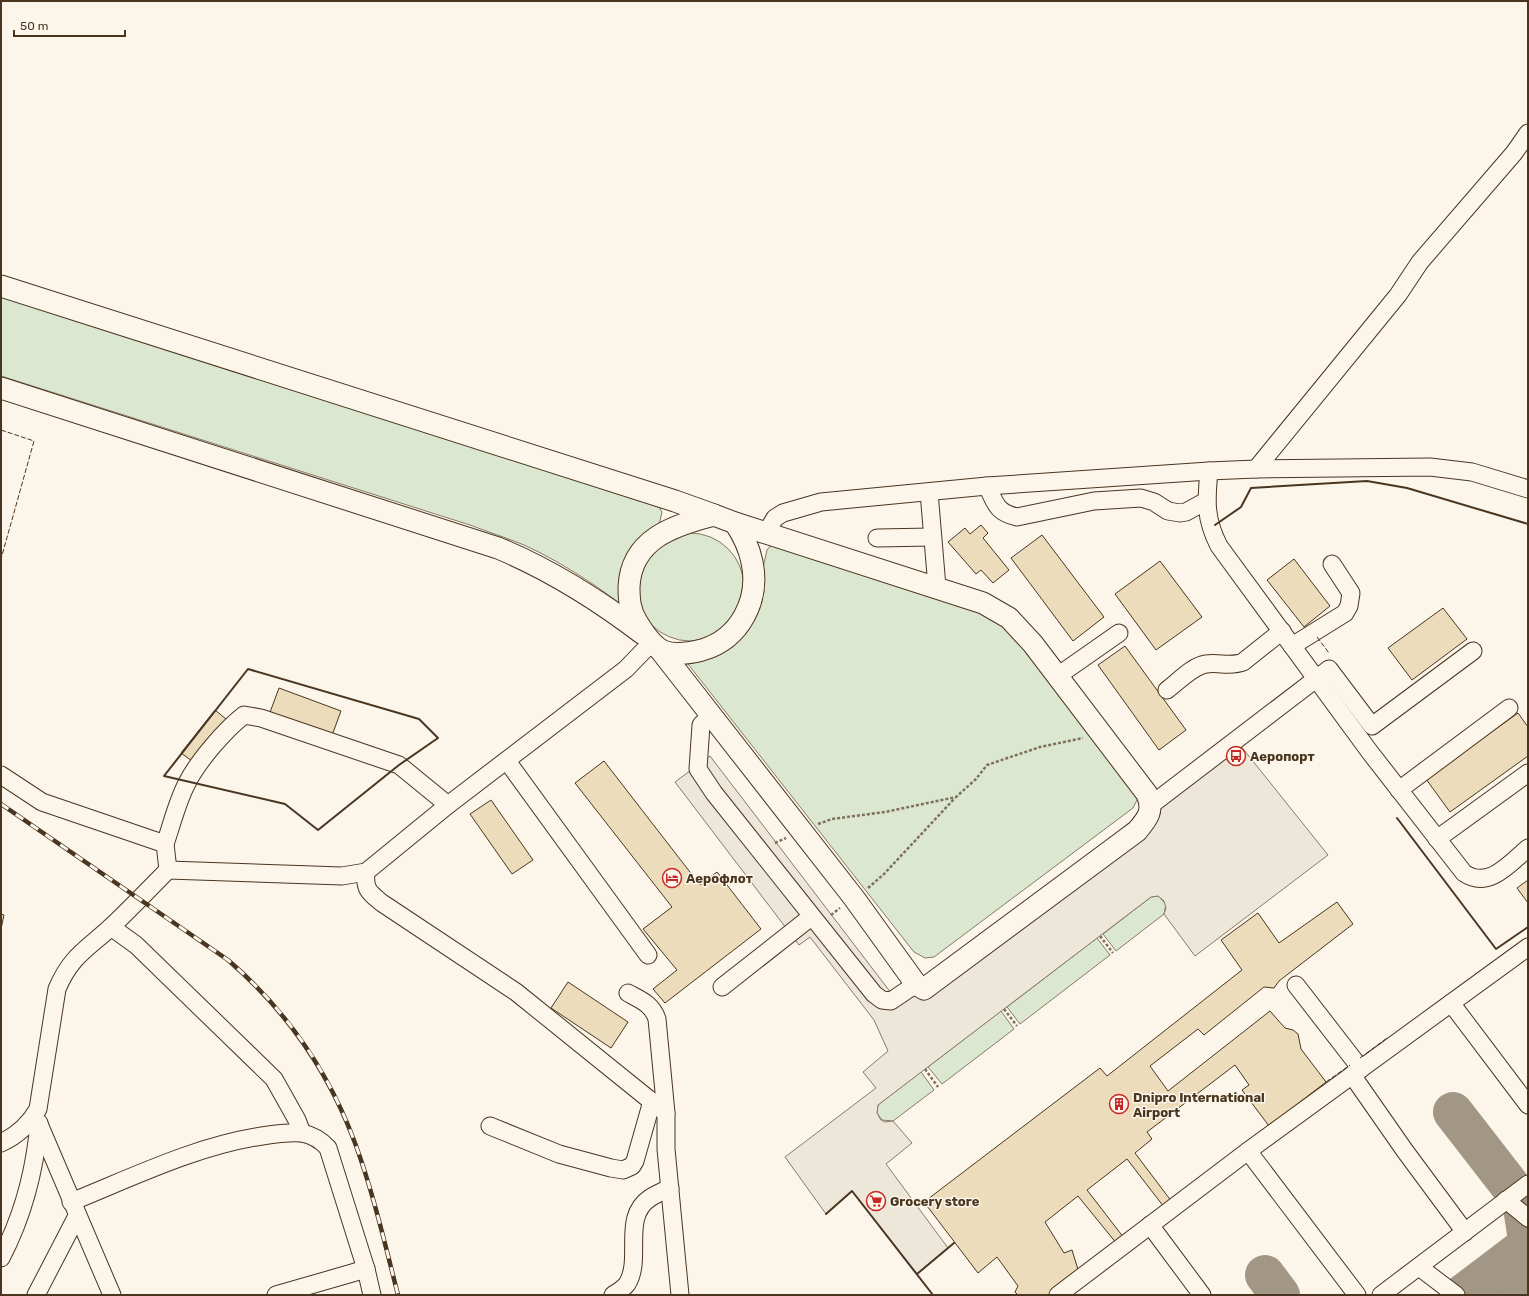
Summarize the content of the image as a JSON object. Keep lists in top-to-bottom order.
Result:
{
  "places": {
    "bus stop": ["Аеропорт"],
    "hotel": ["Аерофлот"],
    "building": ["Dnipro International Airport"],
    "supermarket": ["Grocery store"]
  },
  "scale_bar": "50 m"
}
